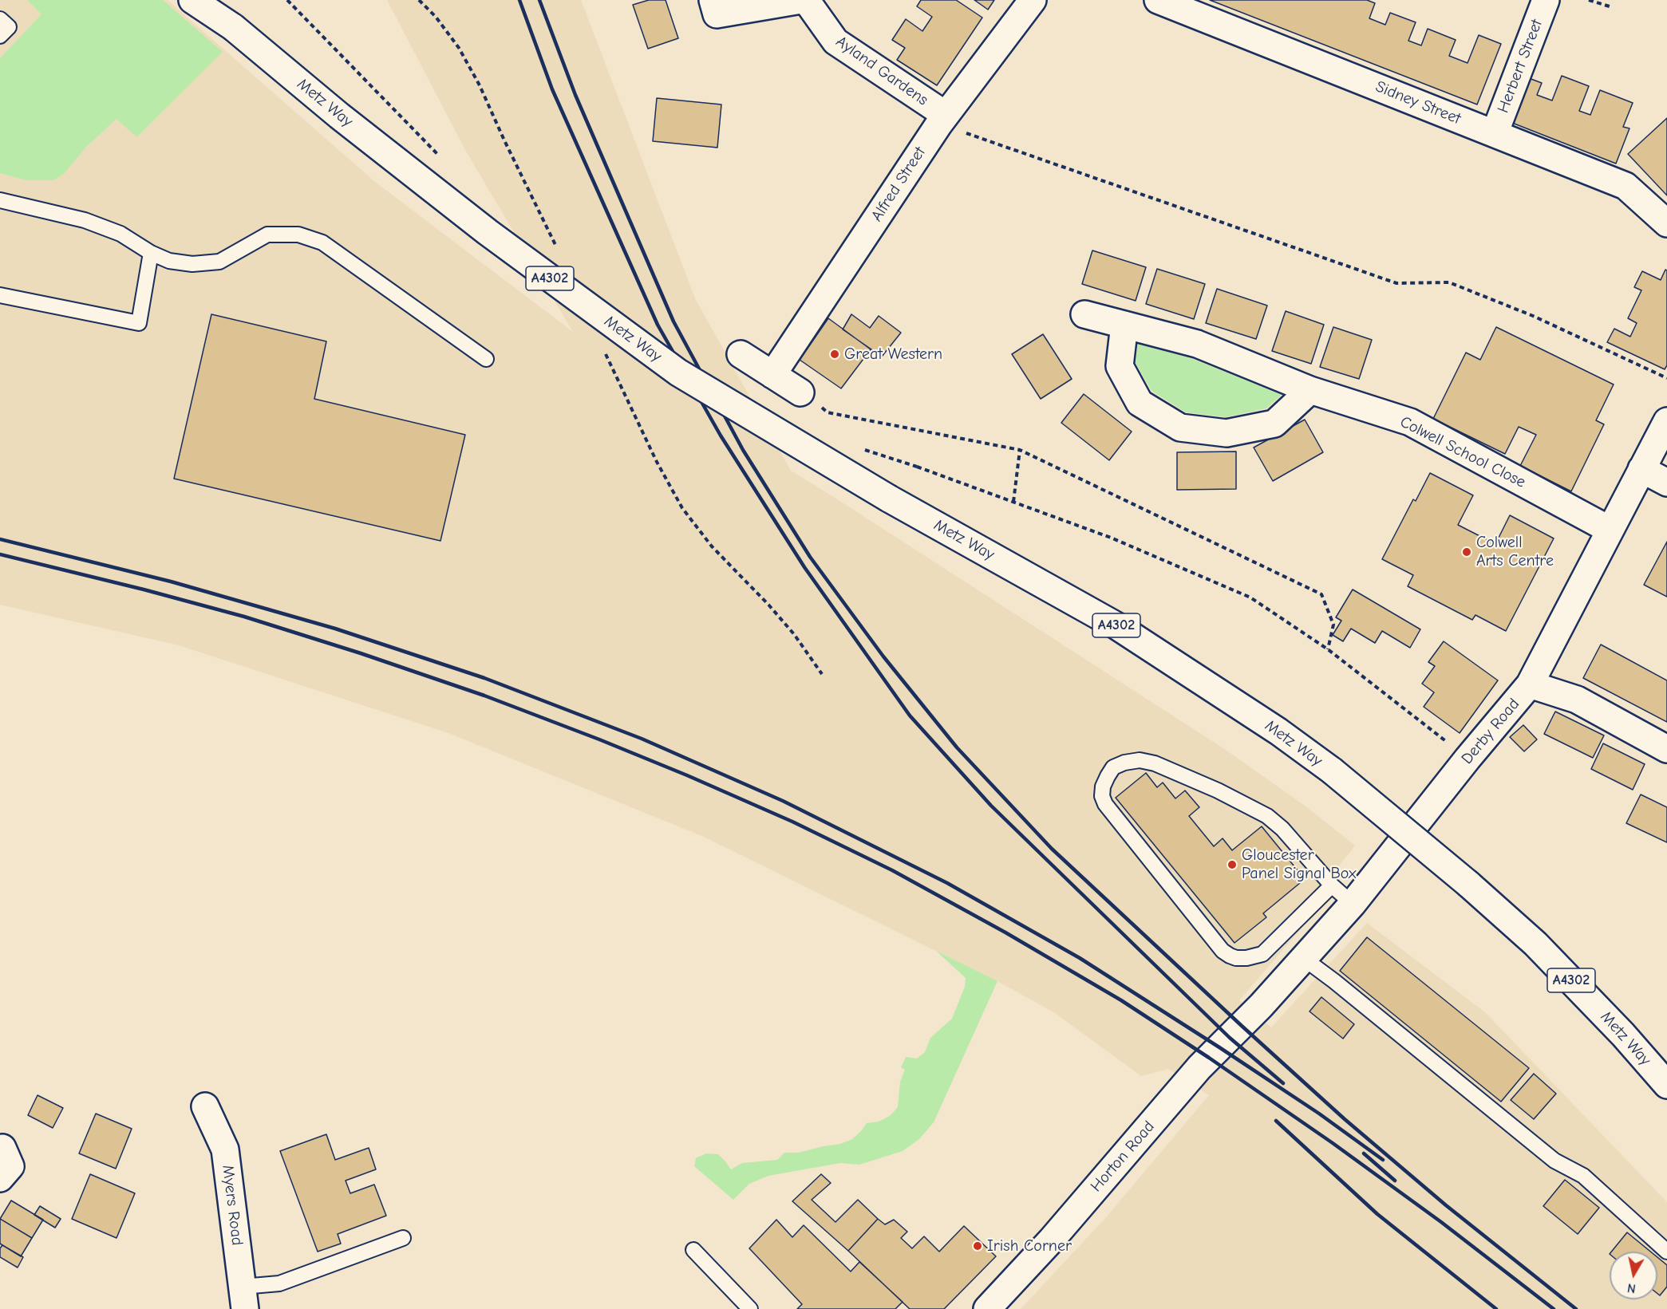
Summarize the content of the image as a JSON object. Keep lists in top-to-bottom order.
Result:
{
  "streets": {
    "street": [
      "Herbert Street",
      "Ayland Gardens",
      "Metz Way",
      "Sidney Street",
      "Alfred Street",
      "A4302",
      "Colwell School Close",
      "Derby Road",
      "Horton Road",
      "Myers Road"
    ]
  },
  "crossings": [
    ["Herbert Street", "Sidney Street"],
    ["Ayland Gardens", "Alfred Street"],
    ["Colwell School Close", "Derby Road"],
    ["Derby Road", "Horton Road"]
  ],
  "places": [
    "Great Western",
    "Colwell Arts Centre",
    "Gloucester Panel Signal Box",
    "Irish Corner"
  ],
  "north": "bottom"
}
